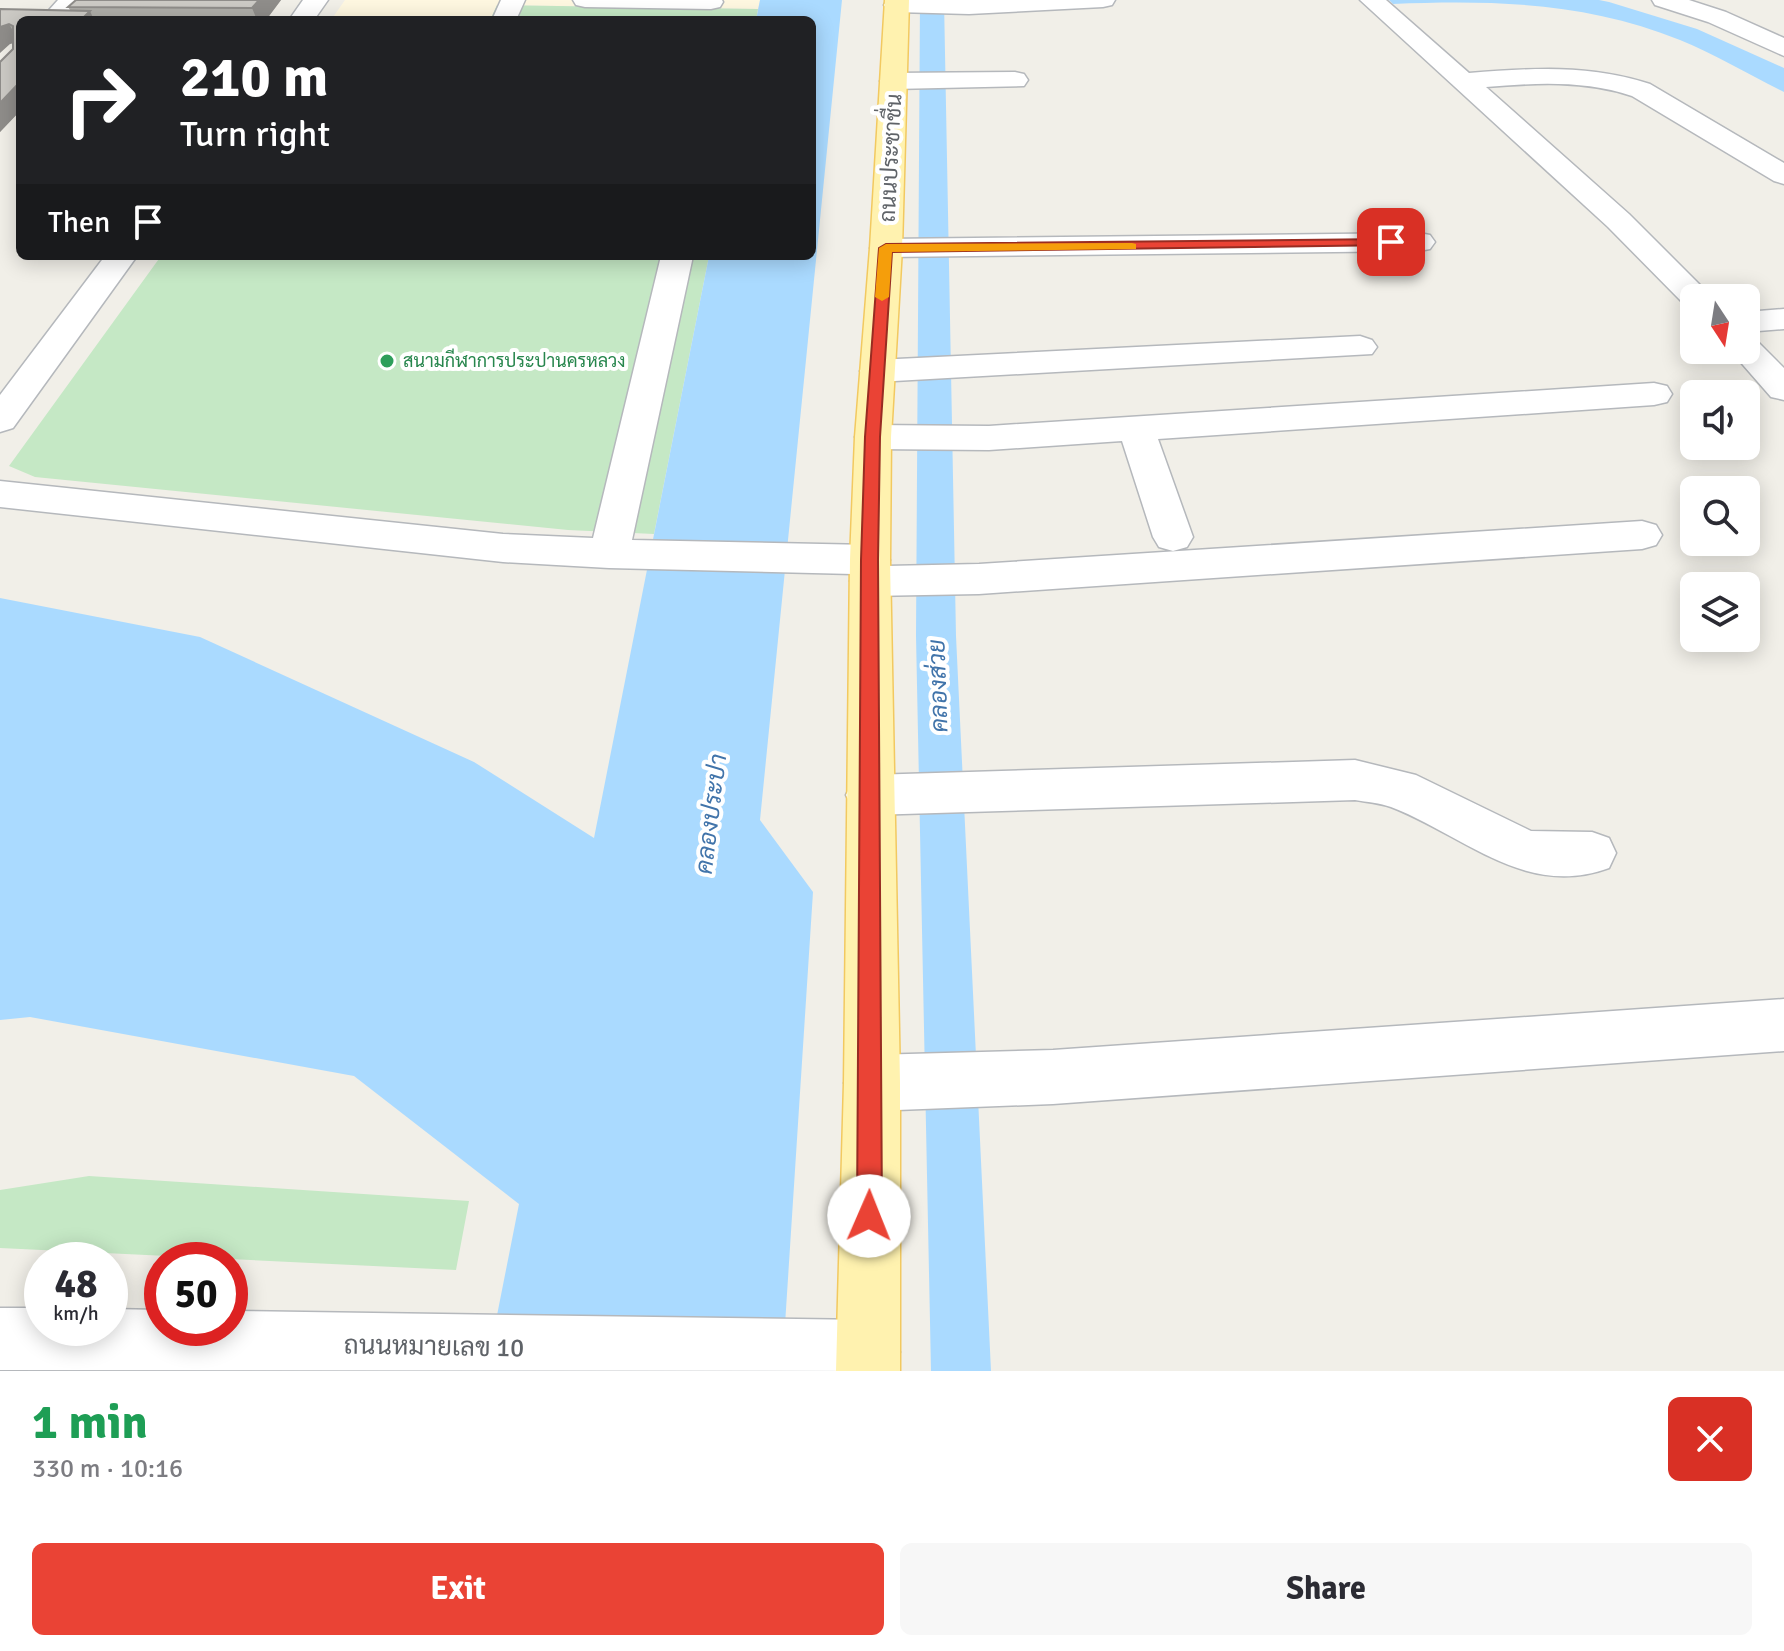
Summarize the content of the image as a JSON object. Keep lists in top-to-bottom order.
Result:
{
  "streets": {
    "main road": ["ถนนประชาชื่น"],
    "street": ["ถนนหมายเลข 10"]
  },
  "crossings": [
    ["ถนนประชาชื่น", "ถนนหมายเลข 10"]
  ],
  "water": ["คลองส่วย", "คลองประปา"],
  "places": ["สนามกีฬาการประปานครหลวง"],
  "north": "bottom",
  "page": {
    "turn": ["210 m", "Turn right"],
    "then": "Then",
    "speed": "48 km/h",
    "limit": "50",
    "heading": ["1 min", "330 m · 10:16"],
    "buttons": ["Exit", "Share"]
  }
}
